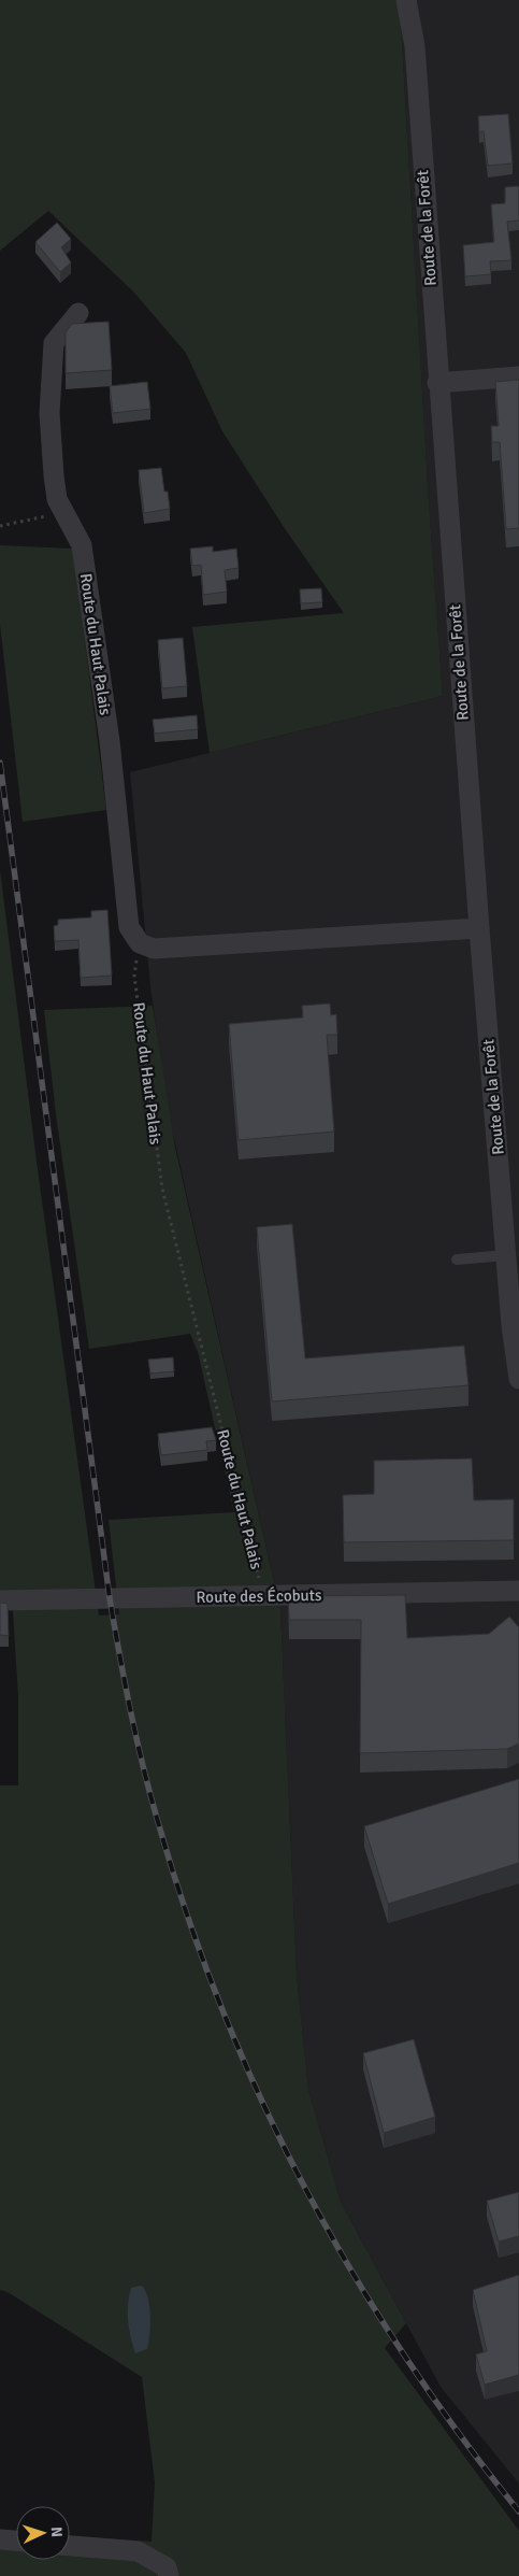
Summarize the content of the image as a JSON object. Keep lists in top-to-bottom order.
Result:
{
  "streets": {
    "street": ["Route de la Forêt", "Route du Haut Palais", "Route des Écobuts"]
  },
  "crossings": [
    ["Route du Haut Palais", "Route des Écobuts"]
  ],
  "north": "right"
}
